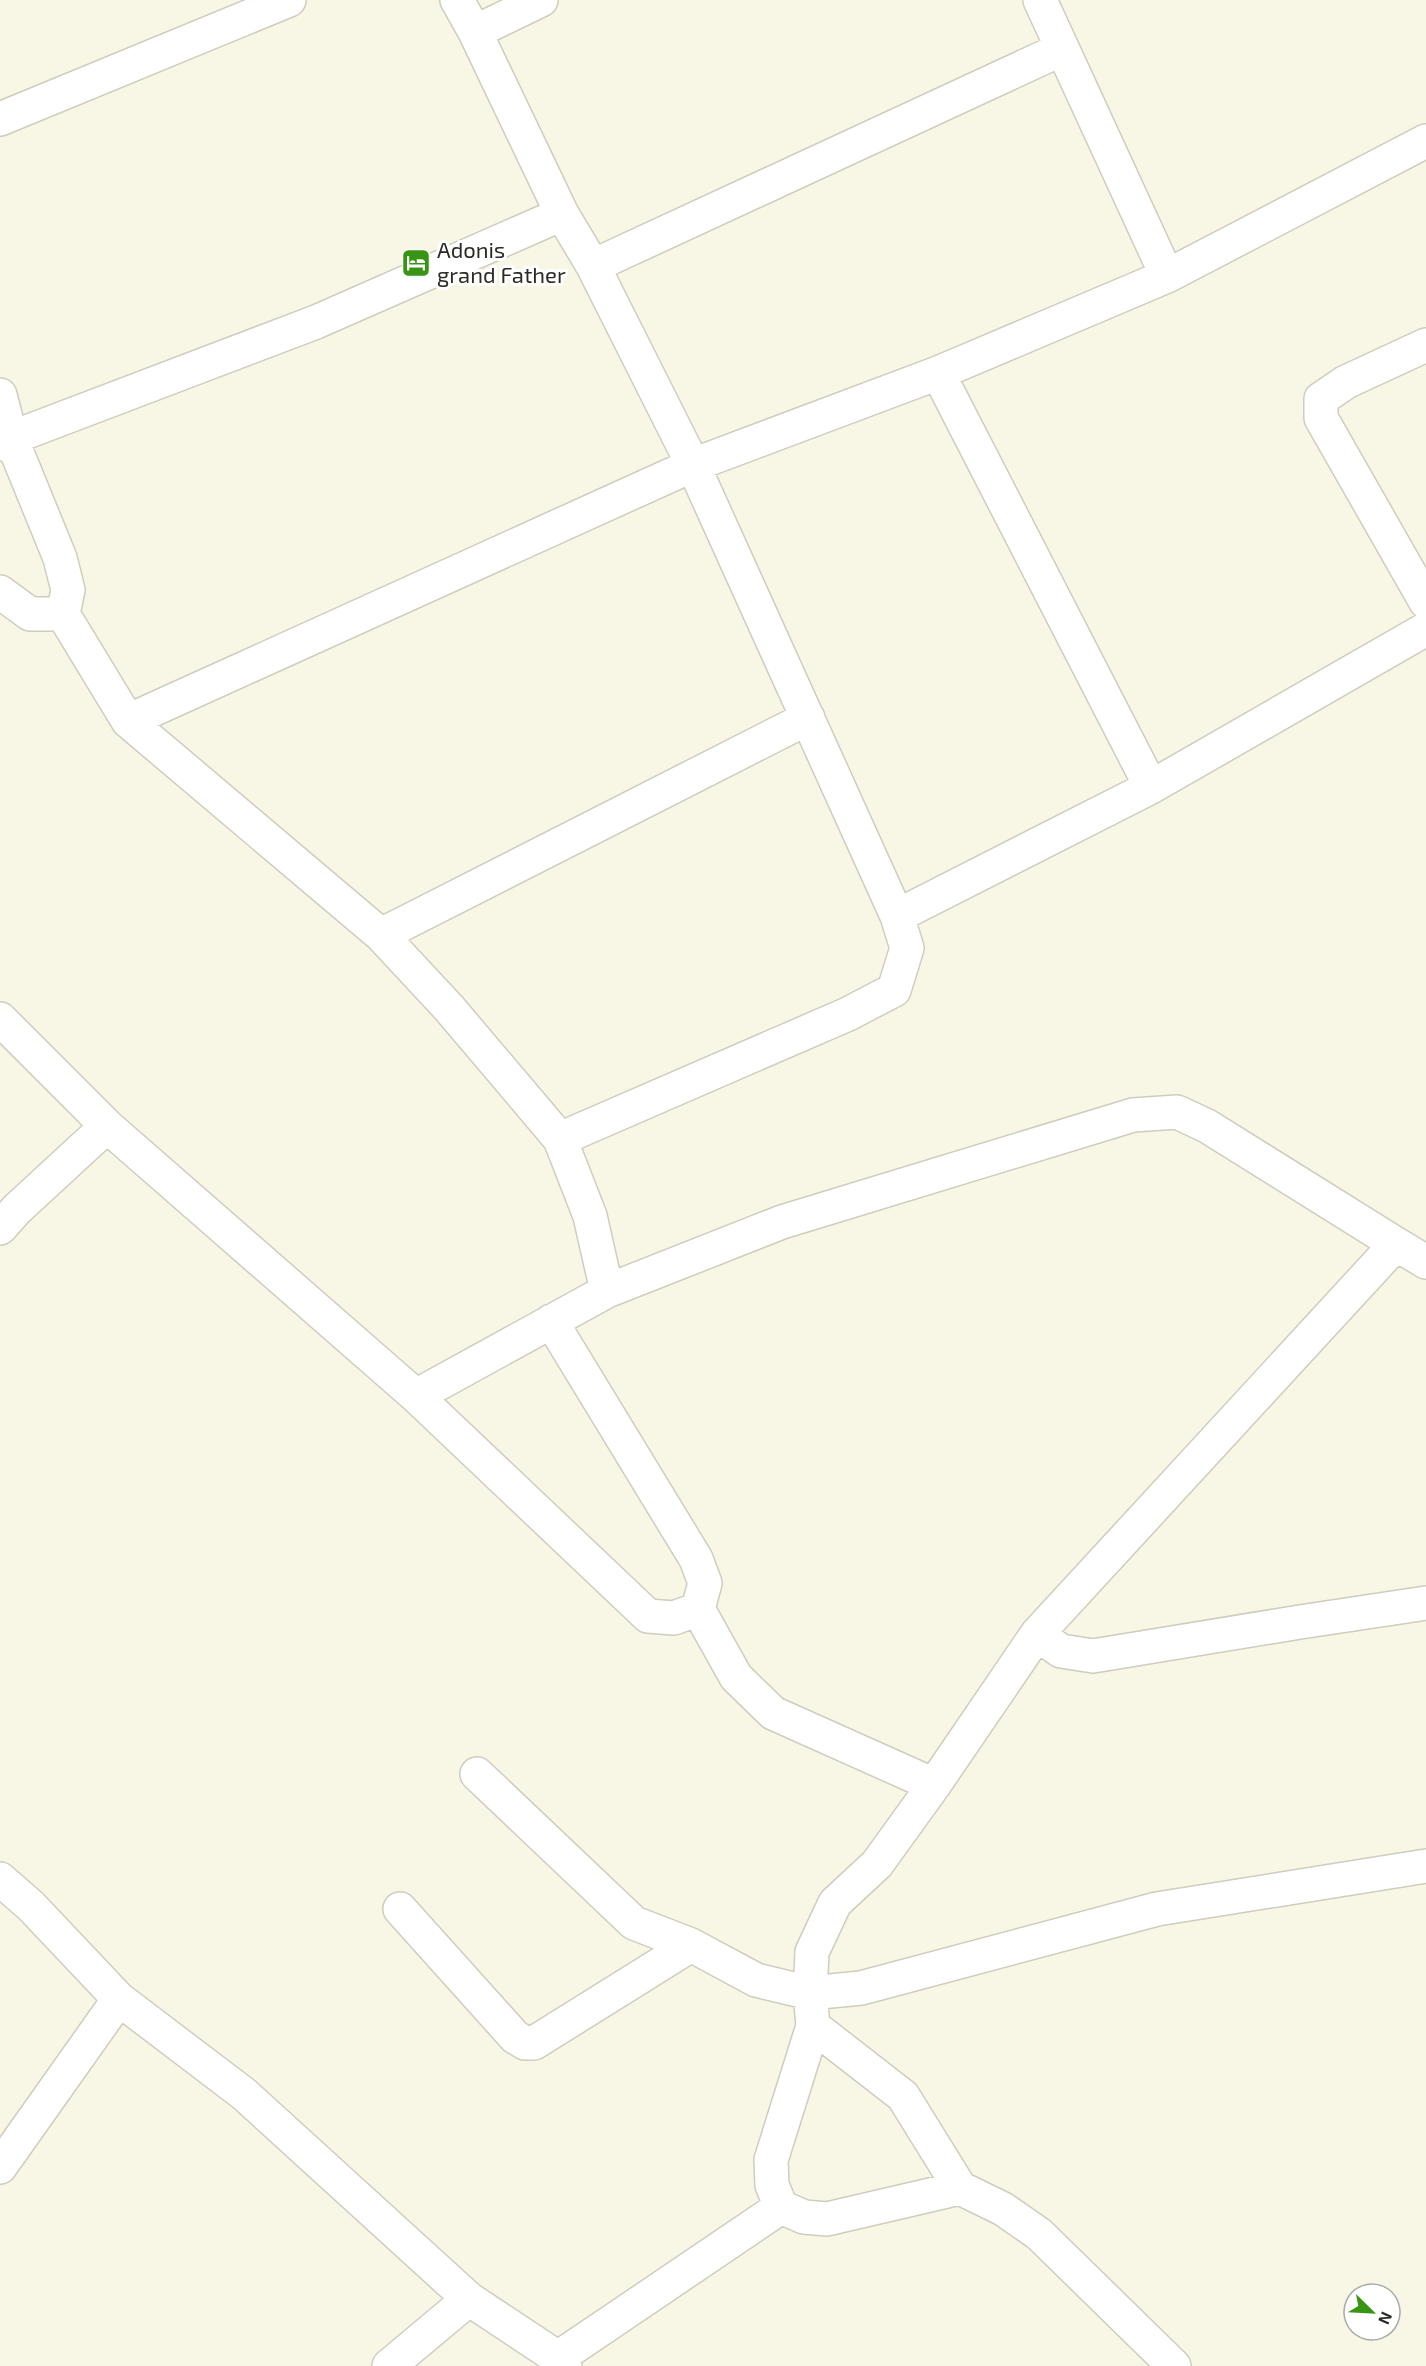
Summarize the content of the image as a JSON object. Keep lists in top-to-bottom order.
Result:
{
  "places": {
    "hotel": ["Adonis grand Father"]
  },
  "north": "bottom right"
}
